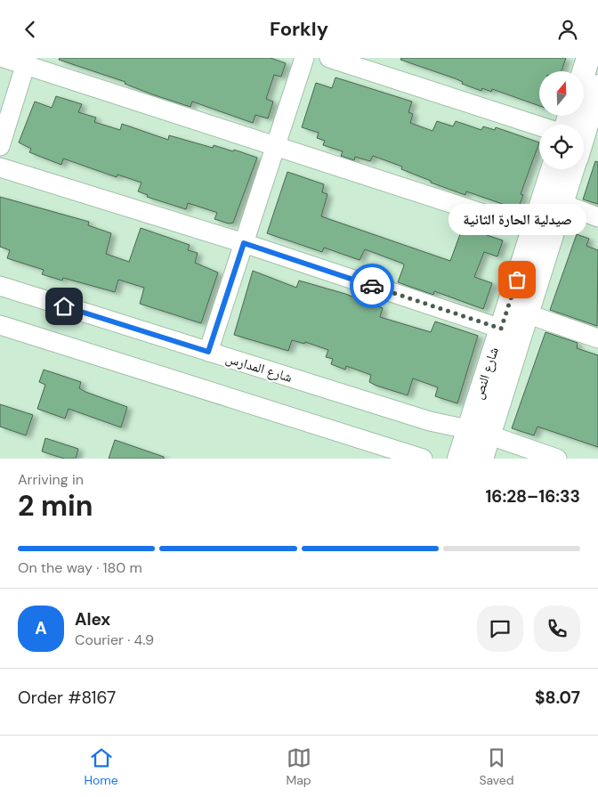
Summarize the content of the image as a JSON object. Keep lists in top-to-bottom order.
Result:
{
  "streets": {
    "main road": ["شارع النص"],
    "street": ["شارع المدارس"]
  },
  "crossings": [
    ["شارع المدارس", "شارع النص"]
  ],
  "places": ["صيدلية الحارة الثانية"],
  "north": "top",
  "page": {
    "header": "Forkly",
    "bubble": "صيدلية الحارة الثانية",
    "heading": ["2 min", "Arriving in", "16:28–16:33"],
    "panel": [
      "Alex",
      "Courier · 4.9",
      "Order #8167",
      "$8.07"
    ],
    "bar": "On the way · 180 m",
    "round": "A",
    "tabs": ["Home", "Map", "Saved"]
  }
}
